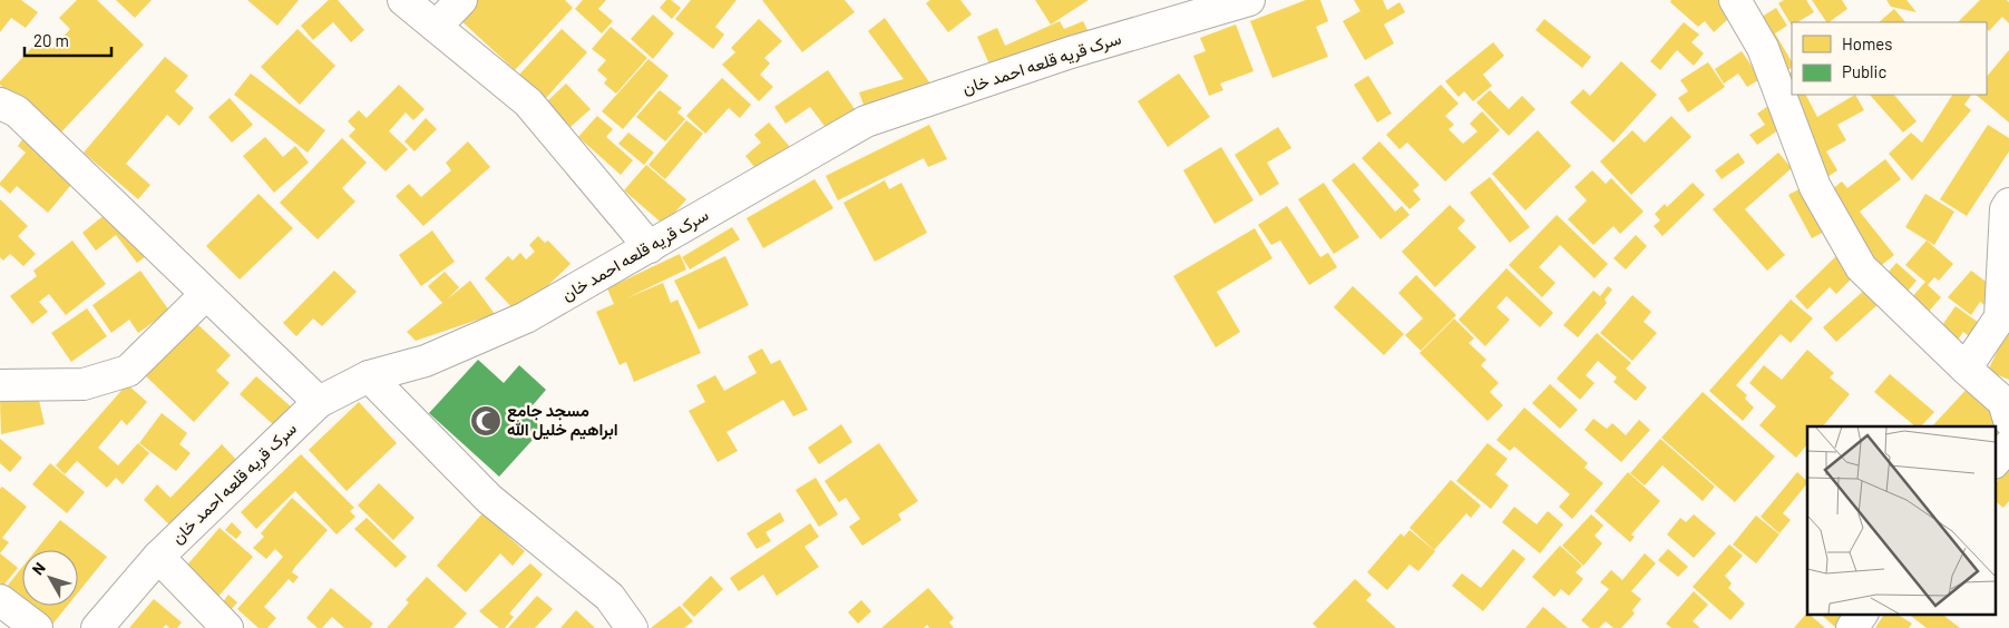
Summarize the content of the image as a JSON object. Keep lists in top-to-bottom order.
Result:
{
  "streets": {
    "street": ["سرک قریه قلعه احمد خان"]
  },
  "places": {
    "mosque": ["مسجد جامع ابراهیم خلیل الله"]
  },
  "legend": ["Homes", "Public"],
  "scale_bar": "20 m",
  "north": "top left"
}
